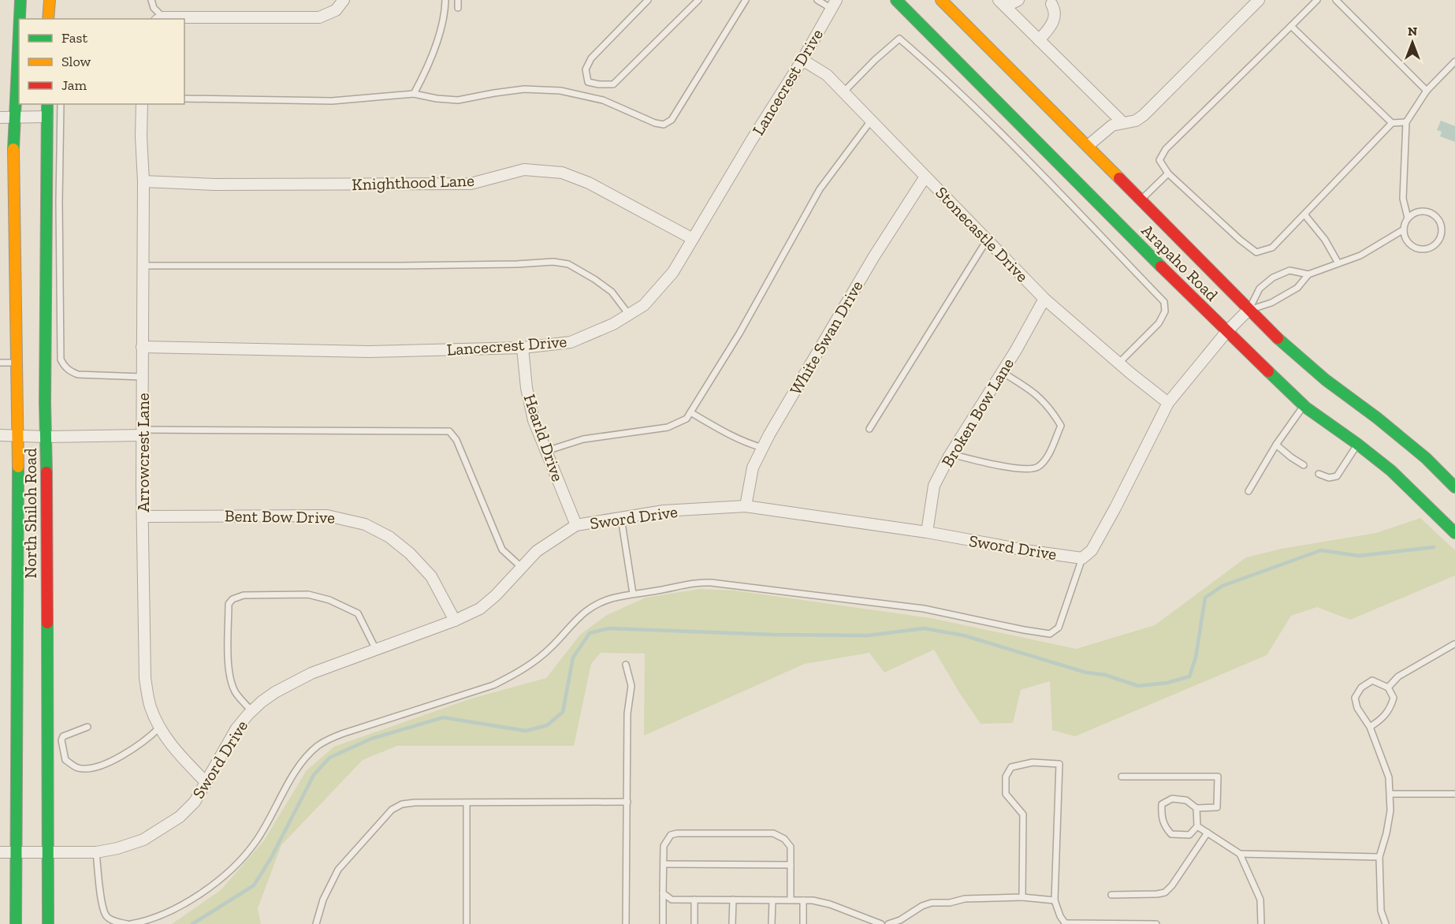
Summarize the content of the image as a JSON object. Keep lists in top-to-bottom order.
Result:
{
  "streets": {
    "main road": ["Arapaho Road", "North Shiloh Road"],
    "street": [
      "Lancecrest Drive",
      "Knighthood Lane",
      "Stonecastle Drive",
      "White Swan Drive",
      "Broken Bow Lane",
      "Hearld Drive",
      "Arrowcrest Lane",
      "Bent Bow Drive",
      "Sword Drive"
    ]
  },
  "crossings": [
    ["Lancecrest Drive", "Knighthood Lane"],
    ["Lancecrest Drive", "Stonecastle Drive"],
    ["Lancecrest Drive", "Hearld Drive"],
    ["Lancecrest Drive", "Arrowcrest Lane"],
    ["Knighthood Lane", "Arrowcrest Lane"],
    ["Stonecastle Drive", "White Swan Drive"],
    ["Stonecastle Drive", "Broken Bow Lane"],
    ["White Swan Drive", "Sword Drive"],
    ["Broken Bow Lane", "Sword Drive"],
    ["Hearld Drive", "Sword Drive"],
    ["Arrowcrest Lane", "Bent Bow Drive"],
    ["Arrowcrest Lane", "Sword Drive"],
    ["North Shiloh Road", "Sword Drive"],
    ["Bent Bow Drive", "Sword Drive"]
  ],
  "legend": ["Fast", "Slow", "Jam"],
  "north": "top"
}
